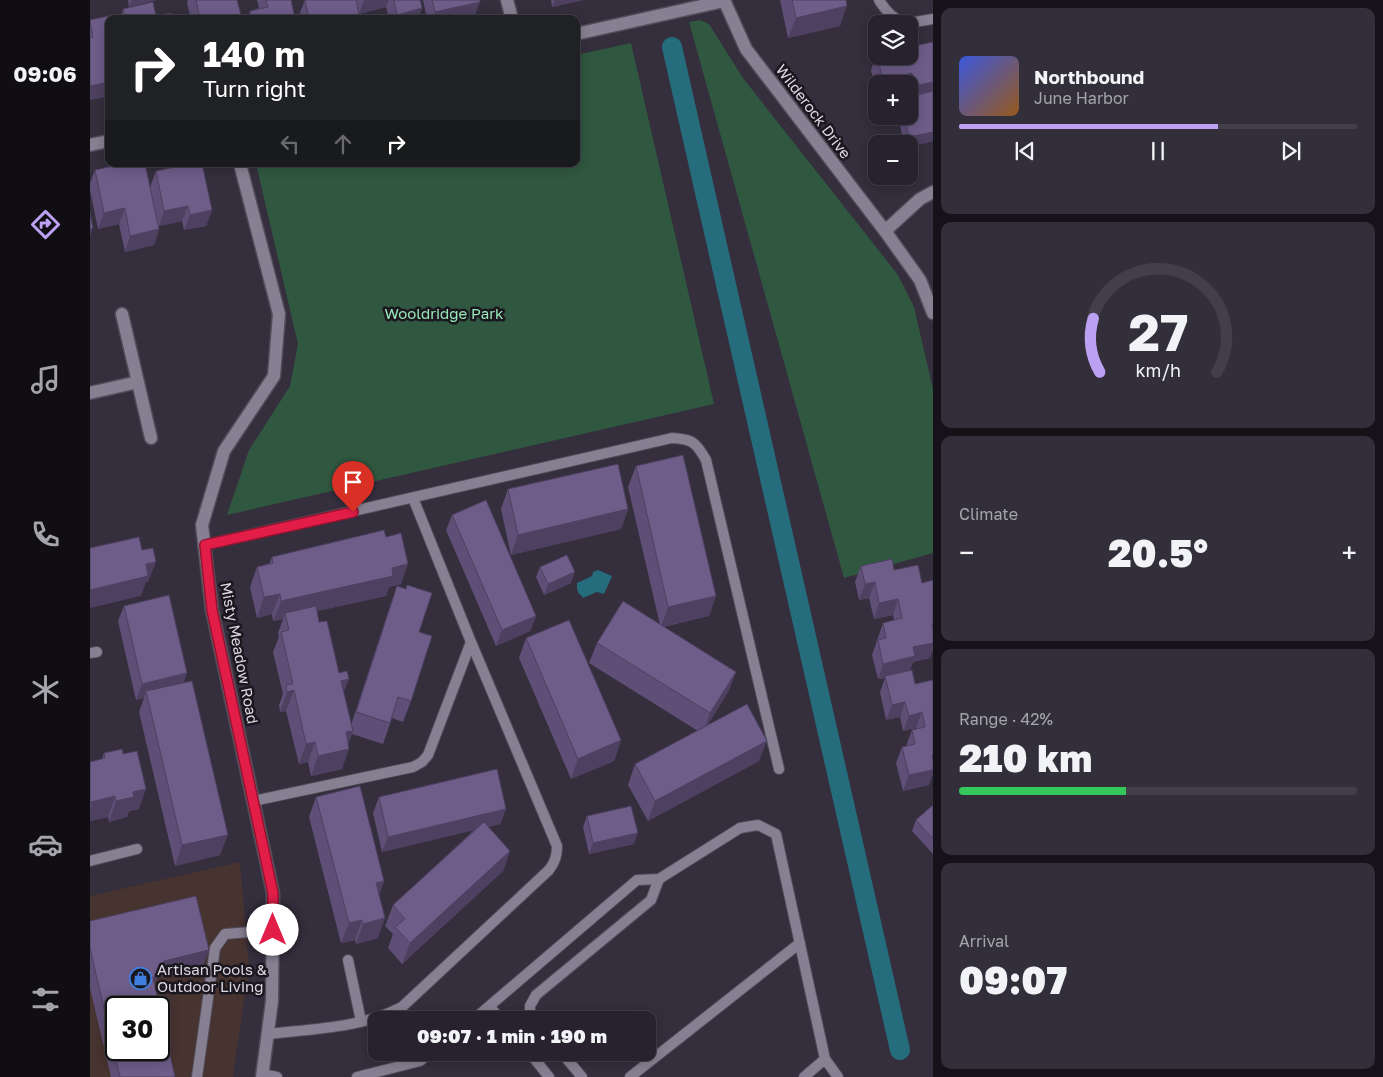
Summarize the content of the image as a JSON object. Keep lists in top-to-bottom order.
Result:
{
  "streets": {
    "street": ["Wilderock Drive", "Misty Meadow Road"]
  },
  "parks": ["Wooldridge Park"],
  "places": {
    "shop": ["Artisan Pools & Outdoor Living"]
  },
  "page": {
    "tabs": "09:06",
    "map_buttons": ["+", "−"],
    "turn": ["140 m", "Turn right"],
    "song": ["Northbound", "June Harbor"],
    "tile": [
      "Climate",
      ["Range · 42%", "210 km"],
      ["Arrival", "09:07"]
    ],
    "heat": ["−", "20.5°", "+"],
    "limit": "30",
    "trip": "09:07 · 1 min · 190 m",
    "gauge": ["27", "km/h"]
  }
}
